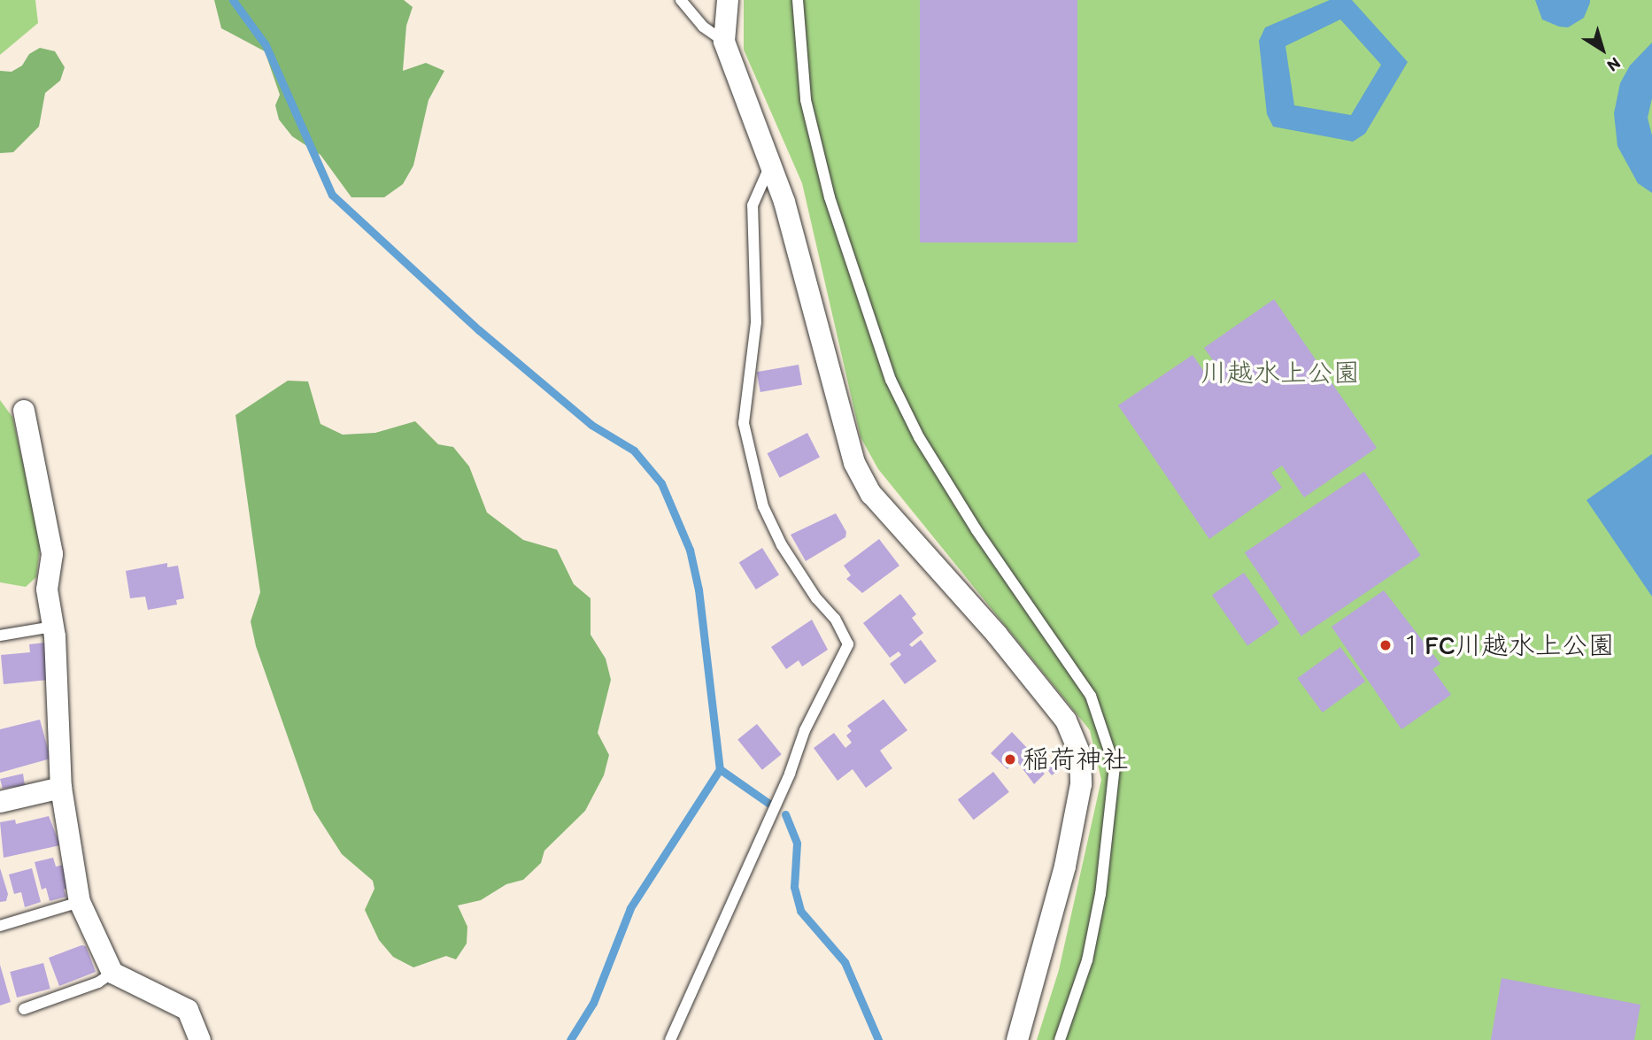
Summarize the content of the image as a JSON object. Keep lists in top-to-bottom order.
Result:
{
  "parks": ["川越水上公園"],
  "places": ["１FC川越水上公園", "稲荷神社"],
  "north": "bottom right"
}
